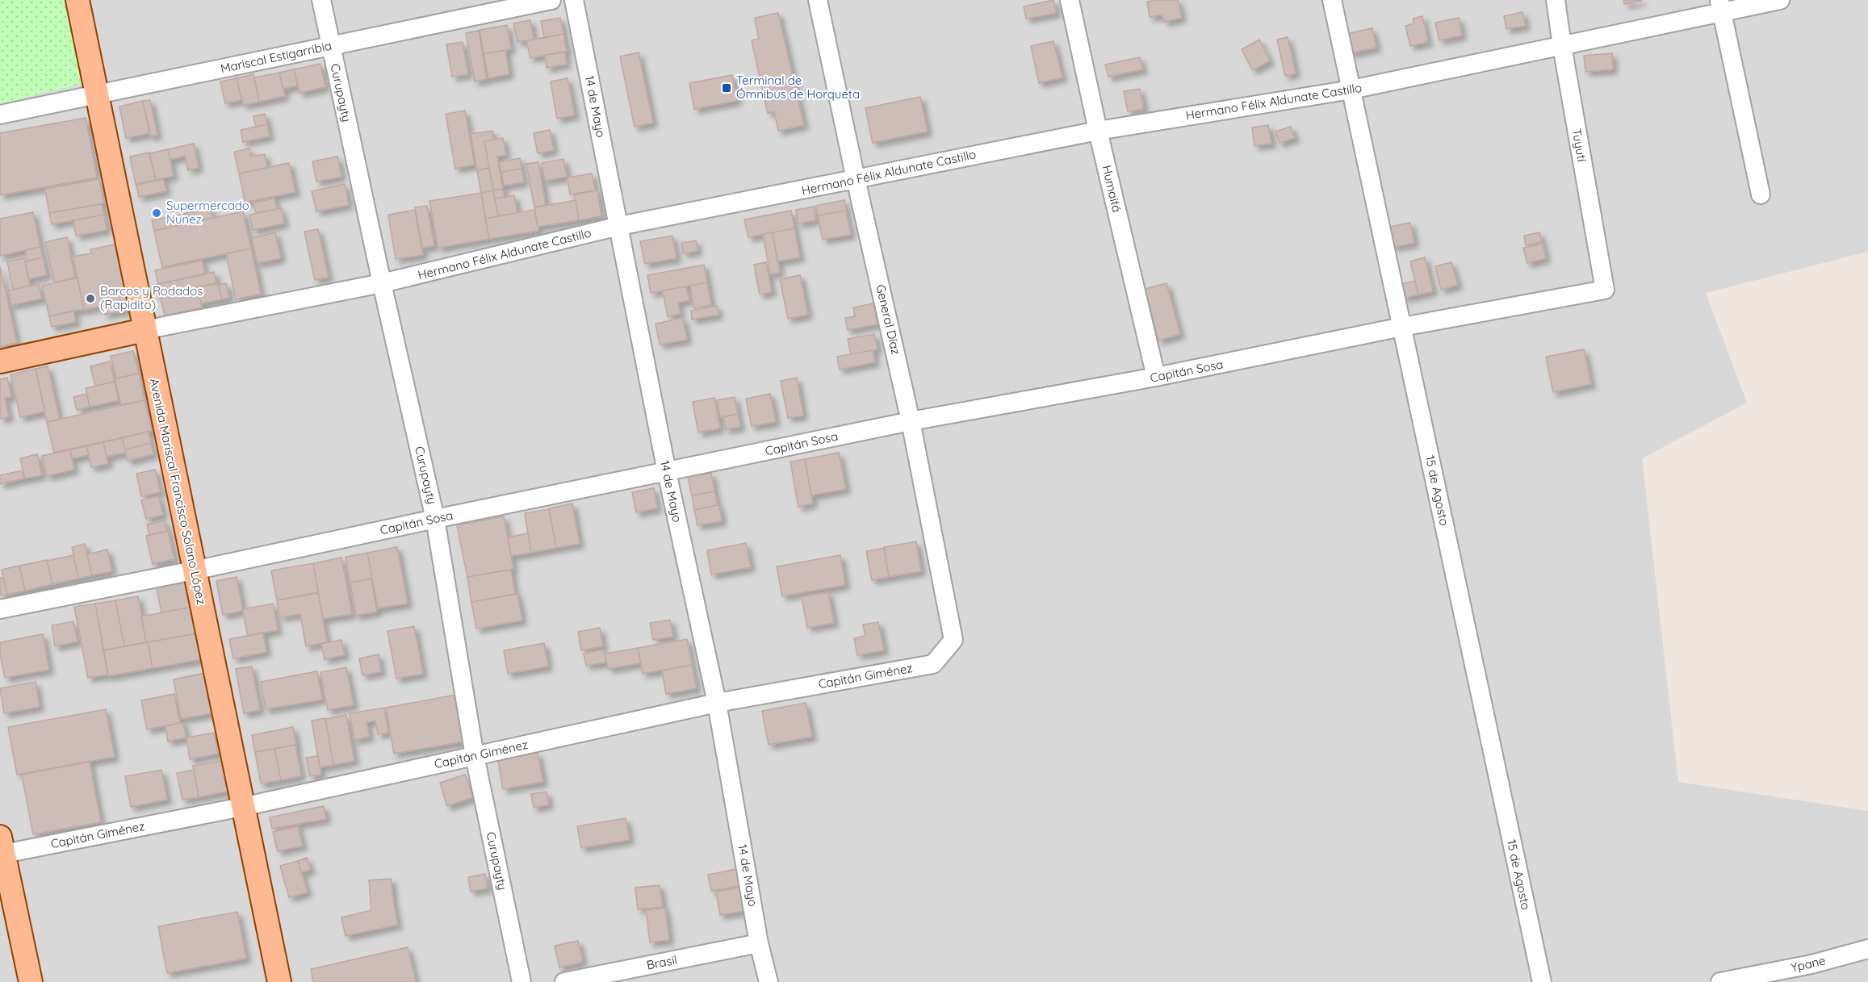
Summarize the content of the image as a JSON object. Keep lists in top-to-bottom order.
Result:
{
  "streets": {
    "main road": ["Hermano Félix Aldunate Castillo", "Avenida Mariscal Francisco Solano López"],
    "street": [
      "Mariscal Estigarribia",
      "Curupayty",
      "14 de Mayo",
      "Tuyutí",
      "Humaitá",
      "General Díaz",
      "Capitán Sosa",
      "15 de Agosto",
      "Capitán Giménez",
      "Brasil",
      "Ypane"
    ]
  },
  "crossings": [
    ["Mariscal Estigarribia", "Curupayty"],
    ["Mariscal Estigarribia", "Avenida Mariscal Francisco Solano López"],
    ["Curupayty", "Hermano Félix Aldunate Castillo"],
    ["Curupayty", "Capitán Sosa"],
    ["Curupayty", "Capitán Giménez"],
    ["Hermano Félix Aldunate Castillo", "14 de Mayo"],
    ["Hermano Félix Aldunate Castillo", "Tuyutí"],
    ["Hermano Félix Aldunate Castillo", "Humaitá"],
    ["Hermano Félix Aldunate Castillo", "General Díaz"],
    ["Hermano Félix Aldunate Castillo", "15 de Agosto"],
    ["Hermano Félix Aldunate Castillo", "Avenida Mariscal Francisco Solano López"],
    ["14 de Mayo", "Capitán Sosa"],
    ["14 de Mayo", "Capitán Giménez"],
    ["14 de Mayo", "Brasil"],
    ["Tuyutí", "Capitán Sosa"],
    ["Humaitá", "Capitán Sosa"],
    ["General Díaz", "Capitán Sosa"],
    ["General Díaz", "Capitán Giménez"],
    ["Capitán Sosa", "15 de Agosto"],
    ["Capitán Sosa", "Avenida Mariscal Francisco Solano López"],
    ["Avenida Mariscal Francisco Solano López", "Capitán Giménez"]
  ],
  "places": {
    "transit": ["Terminal de Ómnibus de Horqueta"],
    "other": ["Supermercado Nunez", "Barcos y Rodados (Rapidito)"]
  }
}
